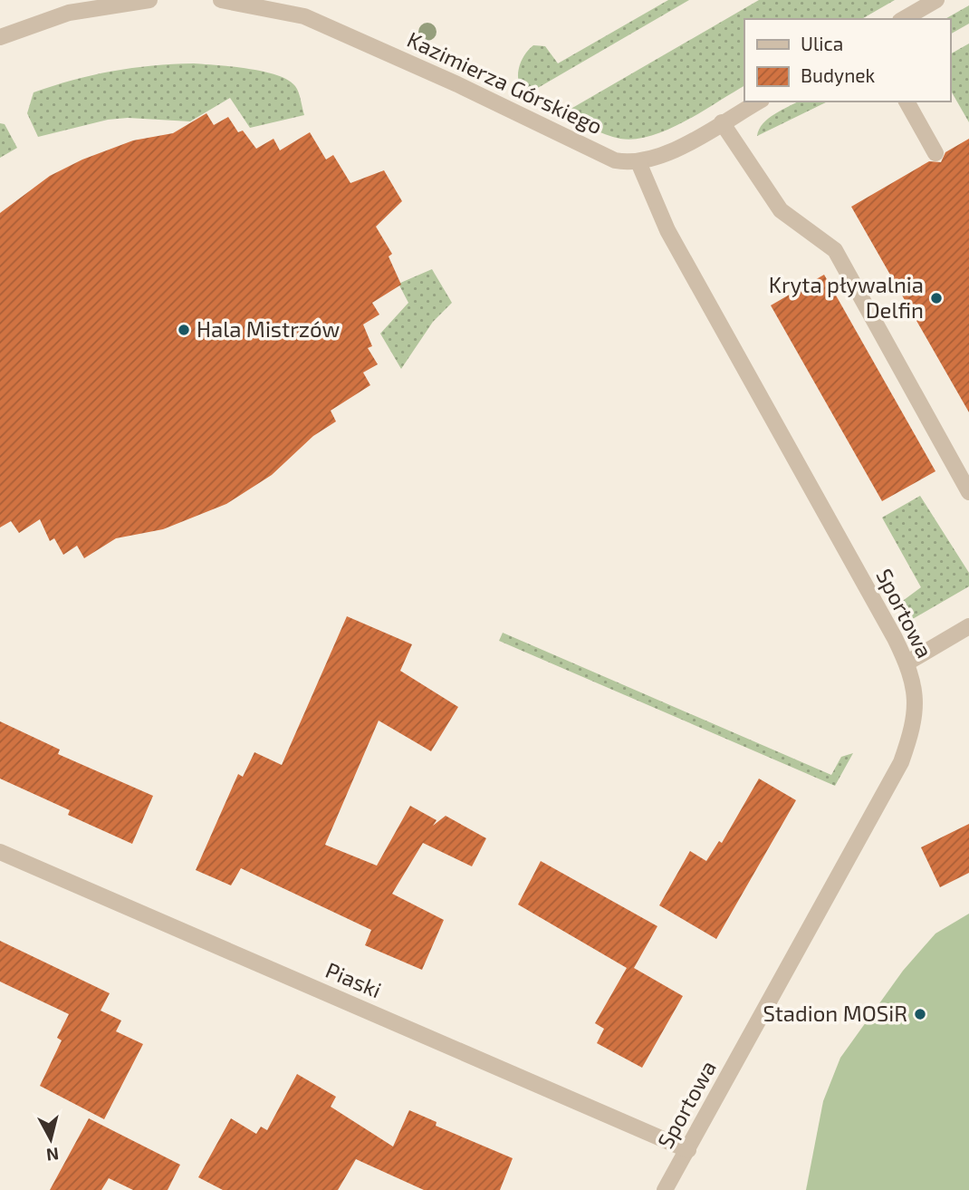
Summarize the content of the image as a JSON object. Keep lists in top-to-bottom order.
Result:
{
  "streets": {
    "street": ["Kazimierza Górskiego", "Sportowa", "Piaski"]
  },
  "crossings": [
    ["Kazimierza Górskiego", "Sportowa"],
    ["Sportowa", "Piaski"]
  ],
  "places": ["Kryta pływalnia Delfin", "Hala Mistrzów", "Stadion MOSiR"],
  "legend": ["Ulica", "Budynek"],
  "north": "bottom"
}
